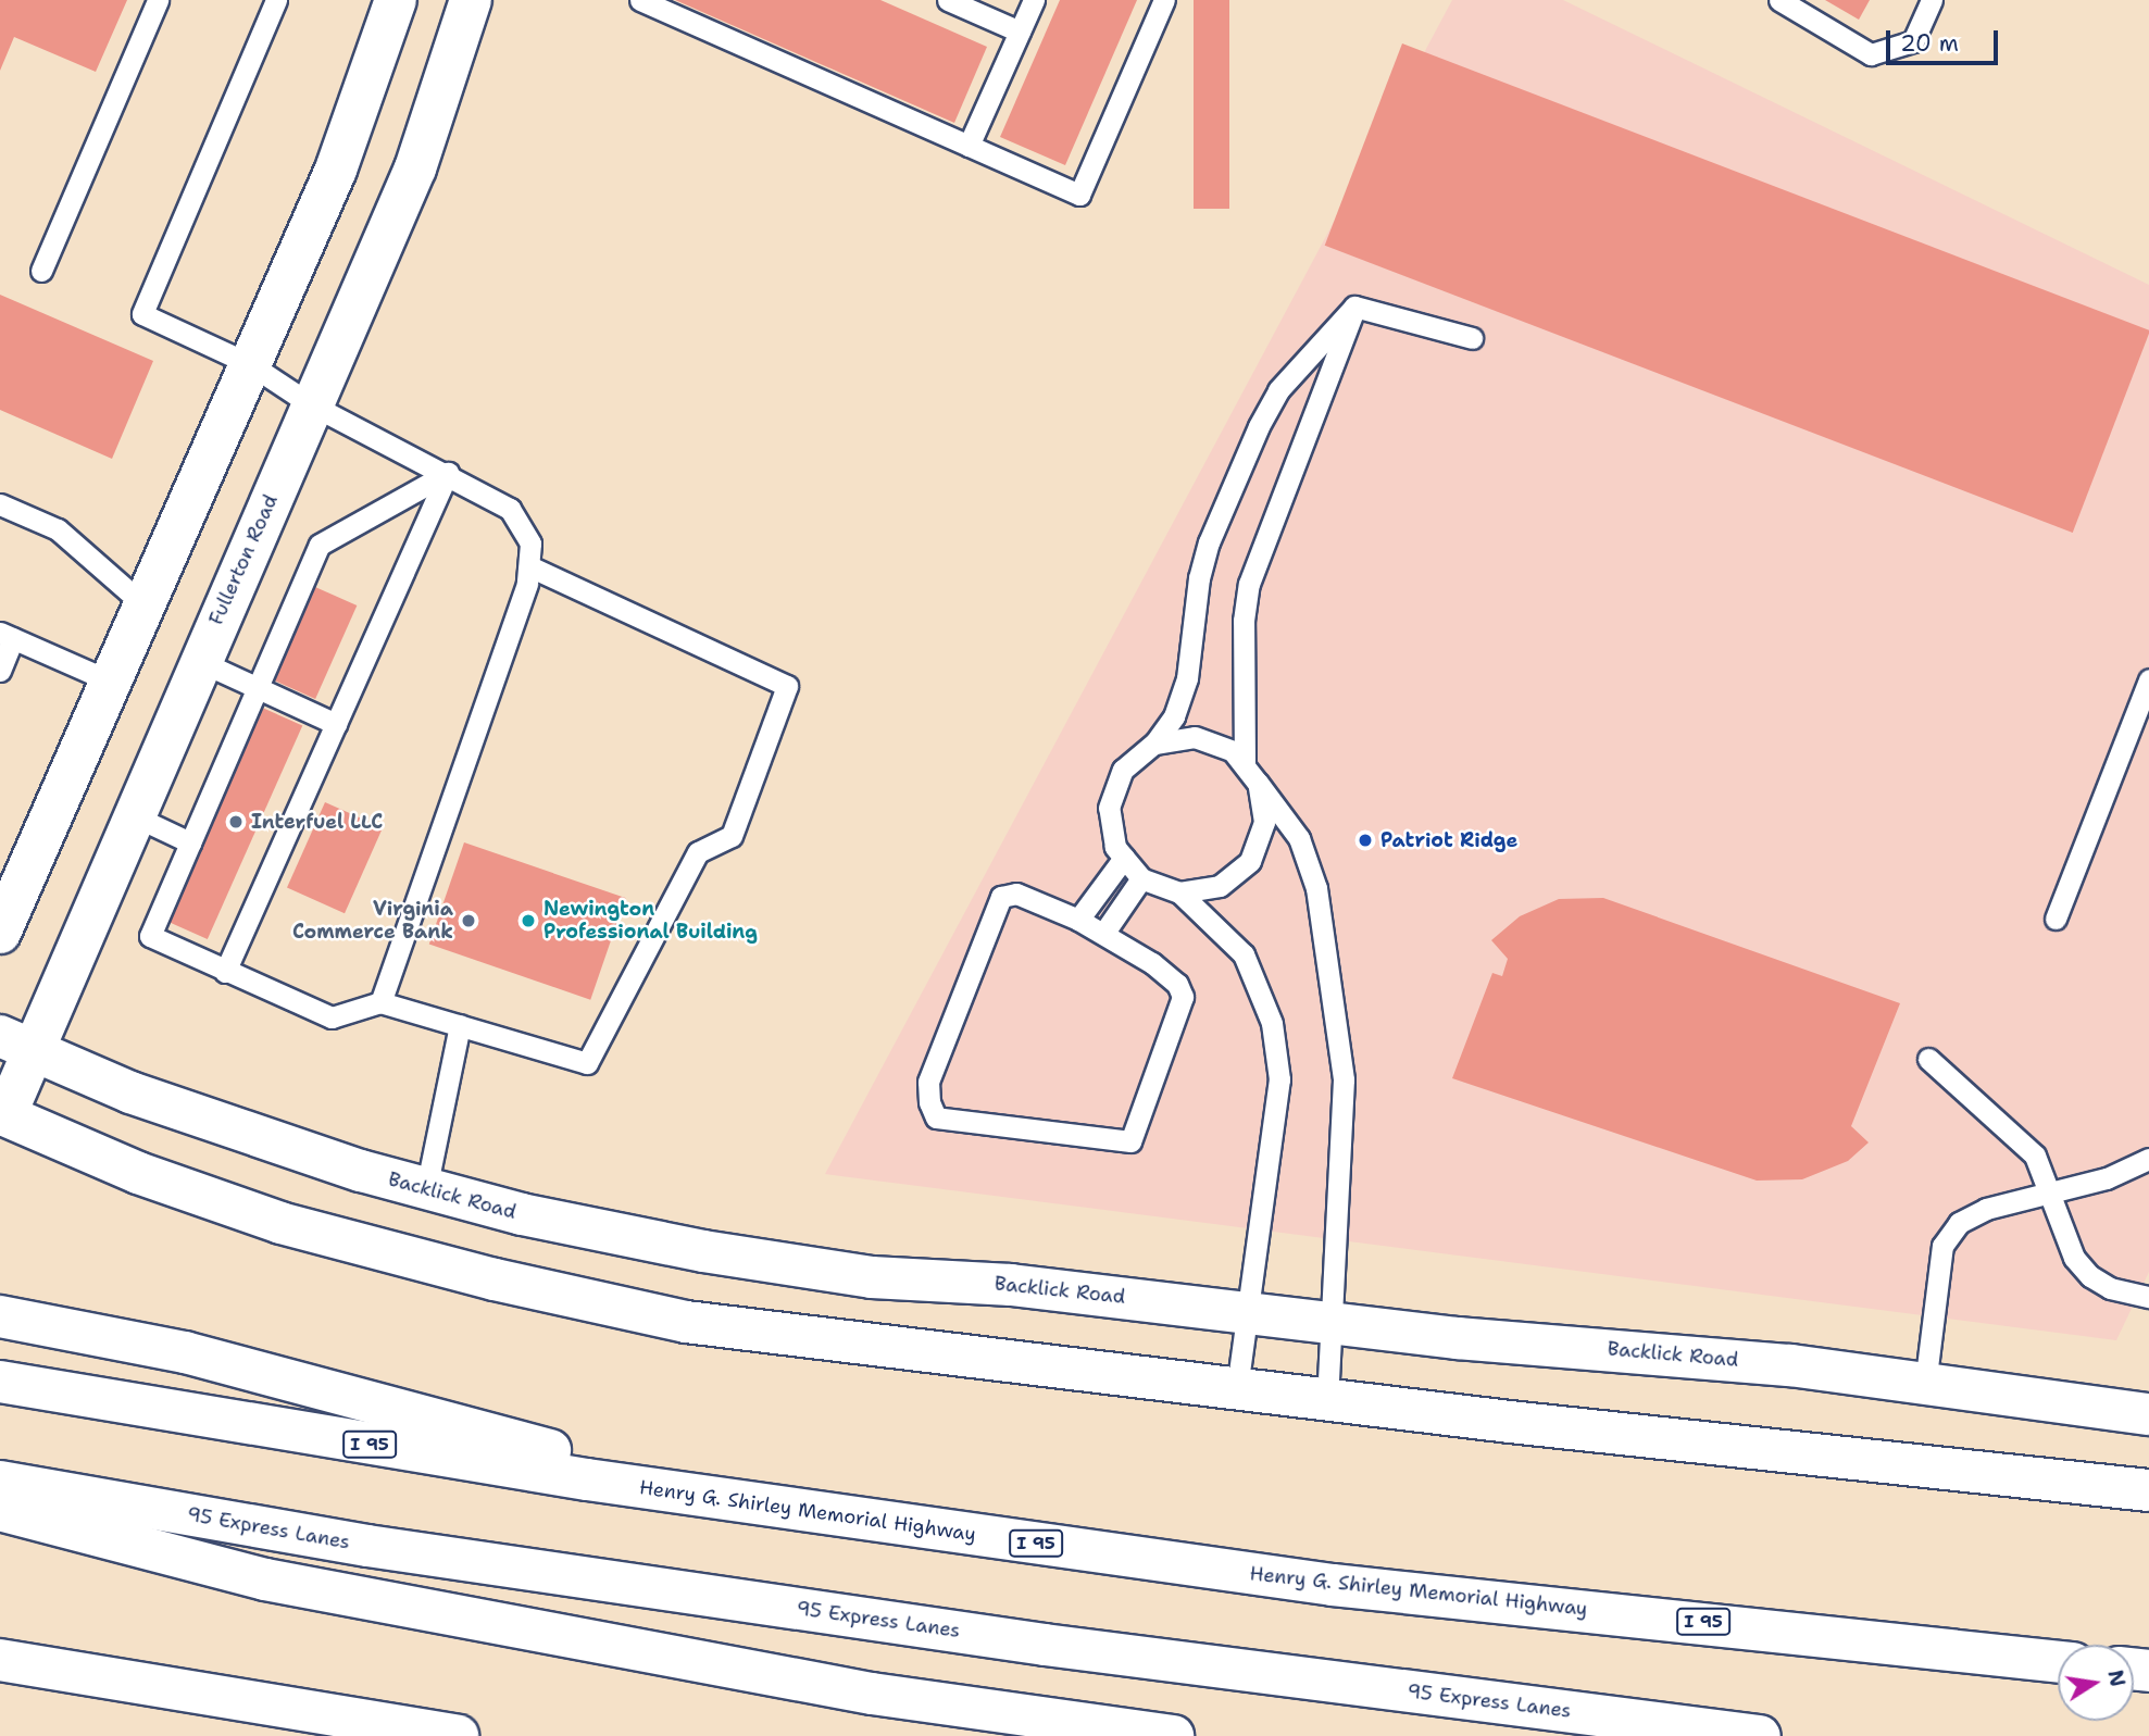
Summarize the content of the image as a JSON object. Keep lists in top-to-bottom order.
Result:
{
  "streets": {
    "main road": [
      "Fullerton Road",
      "Backlick Road",
      "I 95",
      "Henry G. Shirley Memorial Highway",
      "95 Express Lanes"
    ]
  },
  "crossings": [
    ["Fullerton Road", "Backlick Road"]
  ],
  "places": [
    "Interfuel LLC",
    "Patriot Ridge",
    "Virginia Commerce Bank",
    "Newington Professional Building"
  ],
  "scale_bar": "20 m",
  "north": "right"
}
